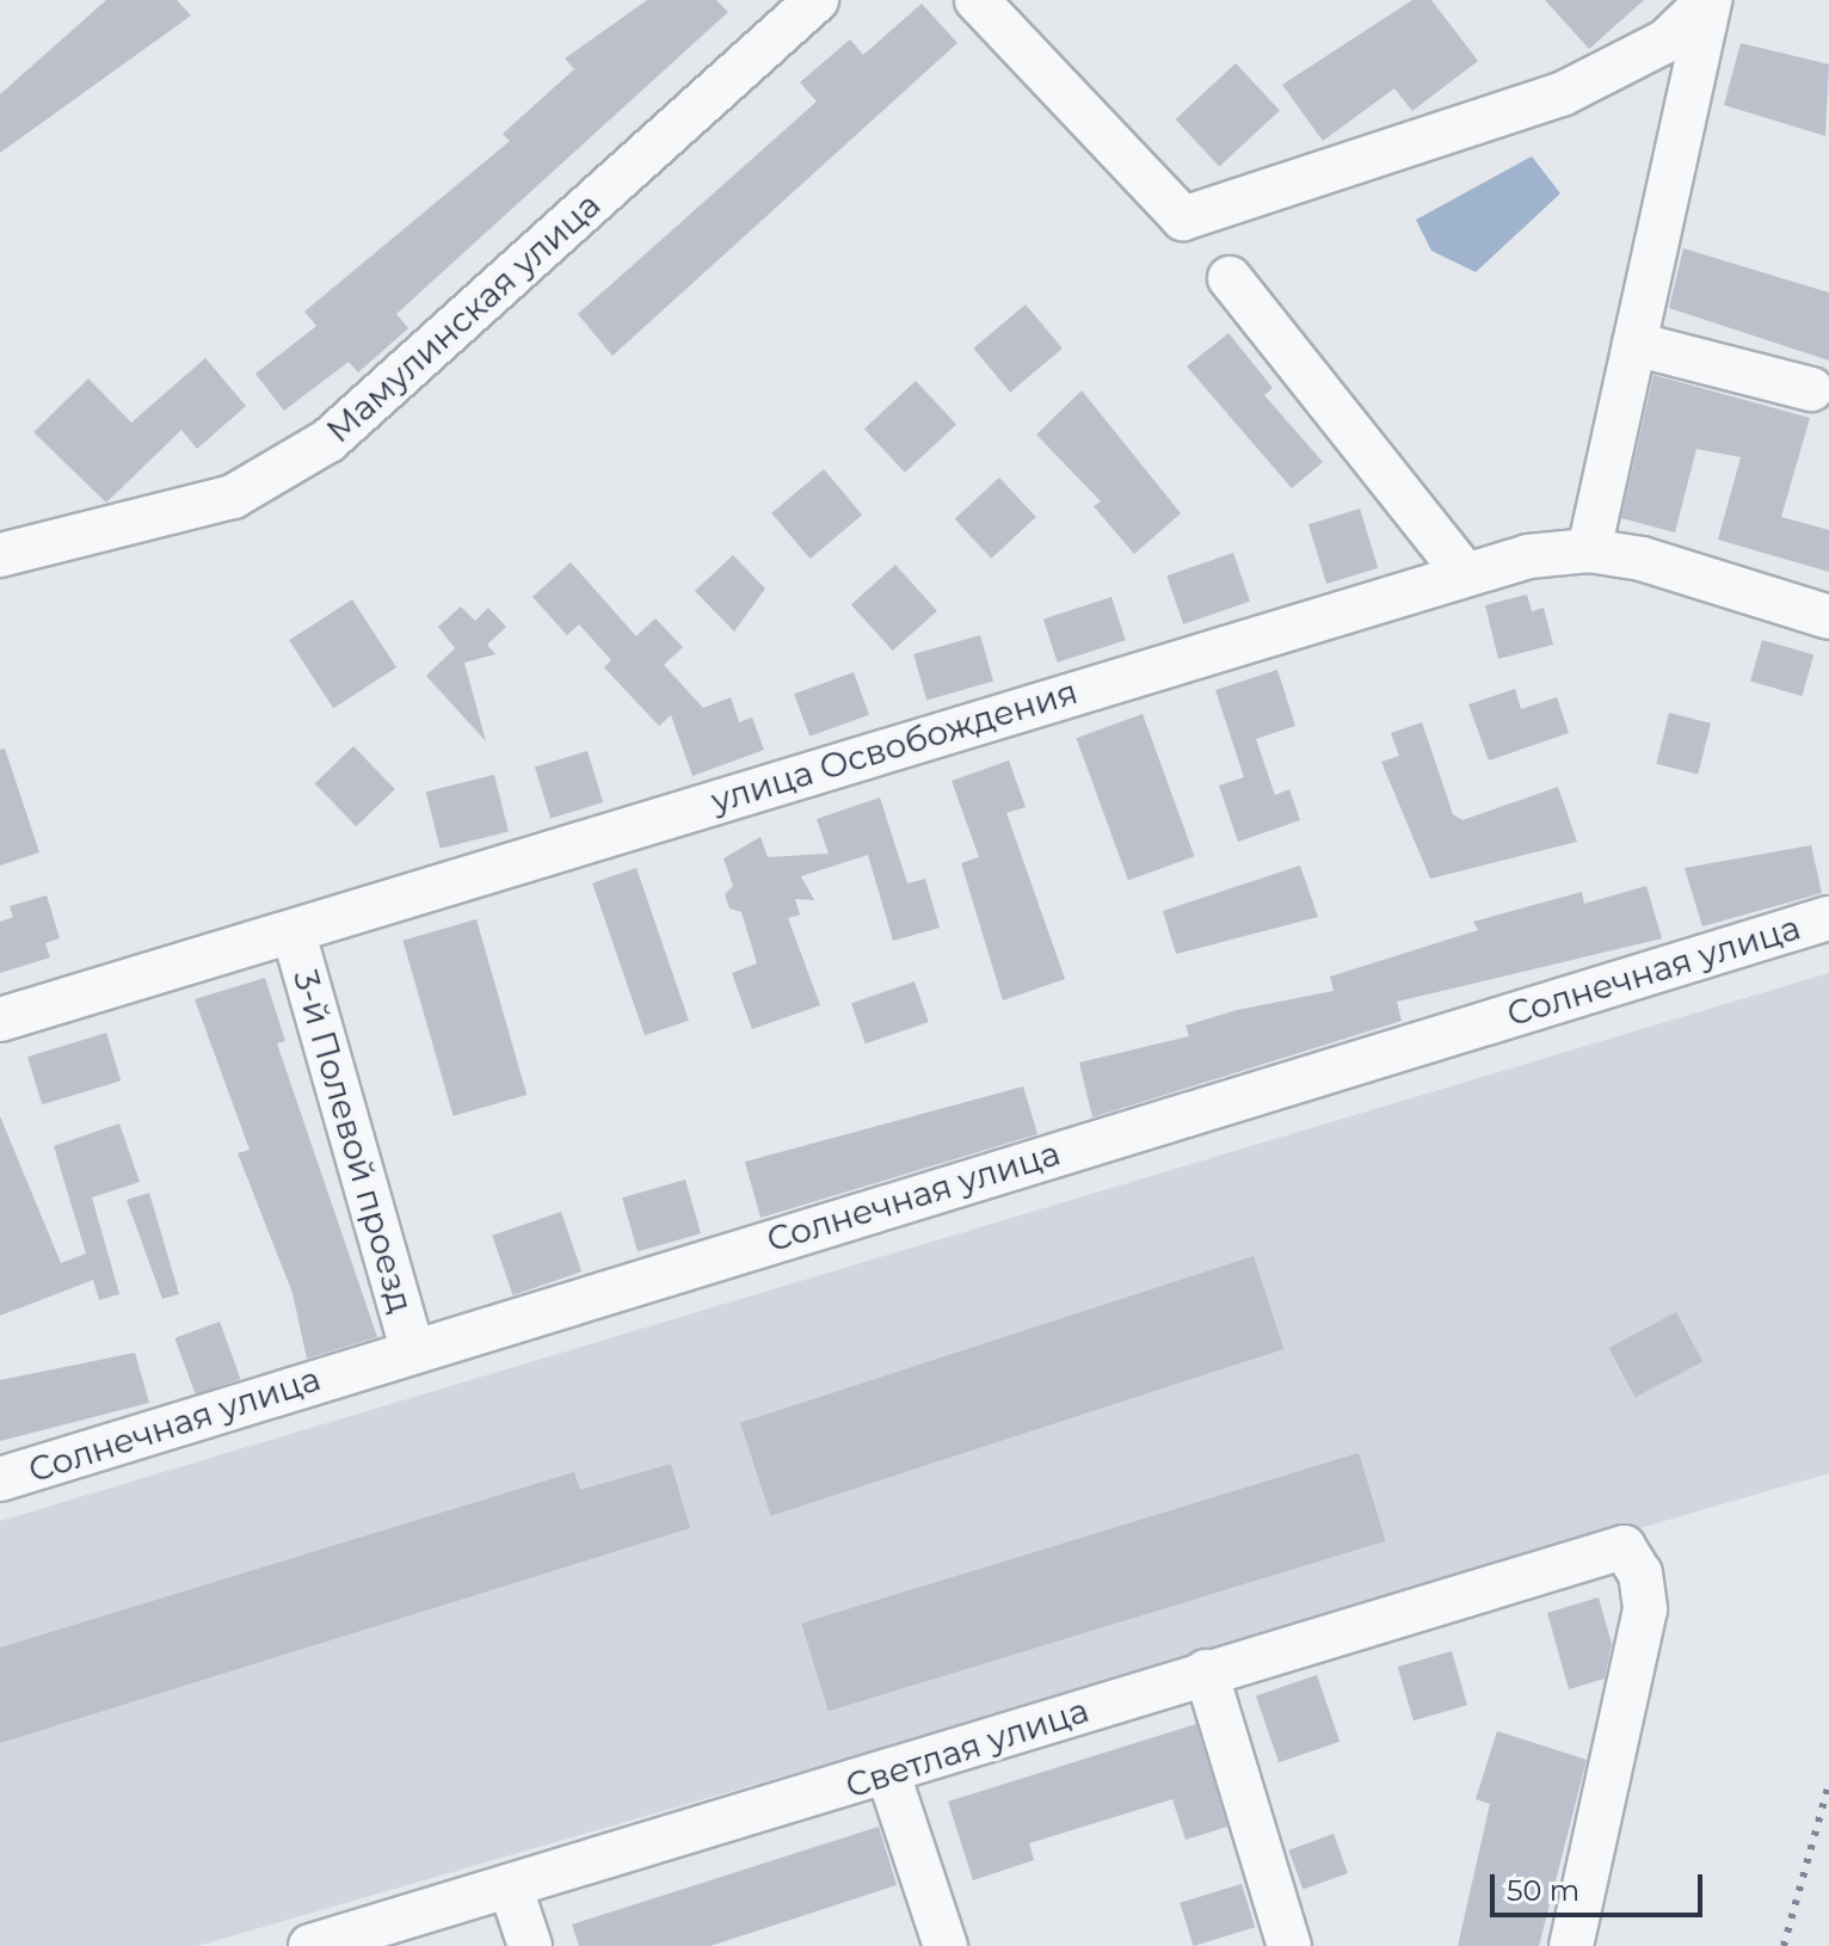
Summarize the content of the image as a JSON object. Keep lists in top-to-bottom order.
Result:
{
  "streets": {
    "street": [
      "Мамулинская улица",
      "улица Освобождения",
      "Солнечная улица",
      "3-й Полевой проезд",
      "Светлая улица"
    ]
  },
  "crossings": [
    ["улица Освобождения", "3-й Полевой проезд"],
    ["Солнечная улица", "3-й Полевой проезд"]
  ],
  "scale_bar": "50 m"
}
